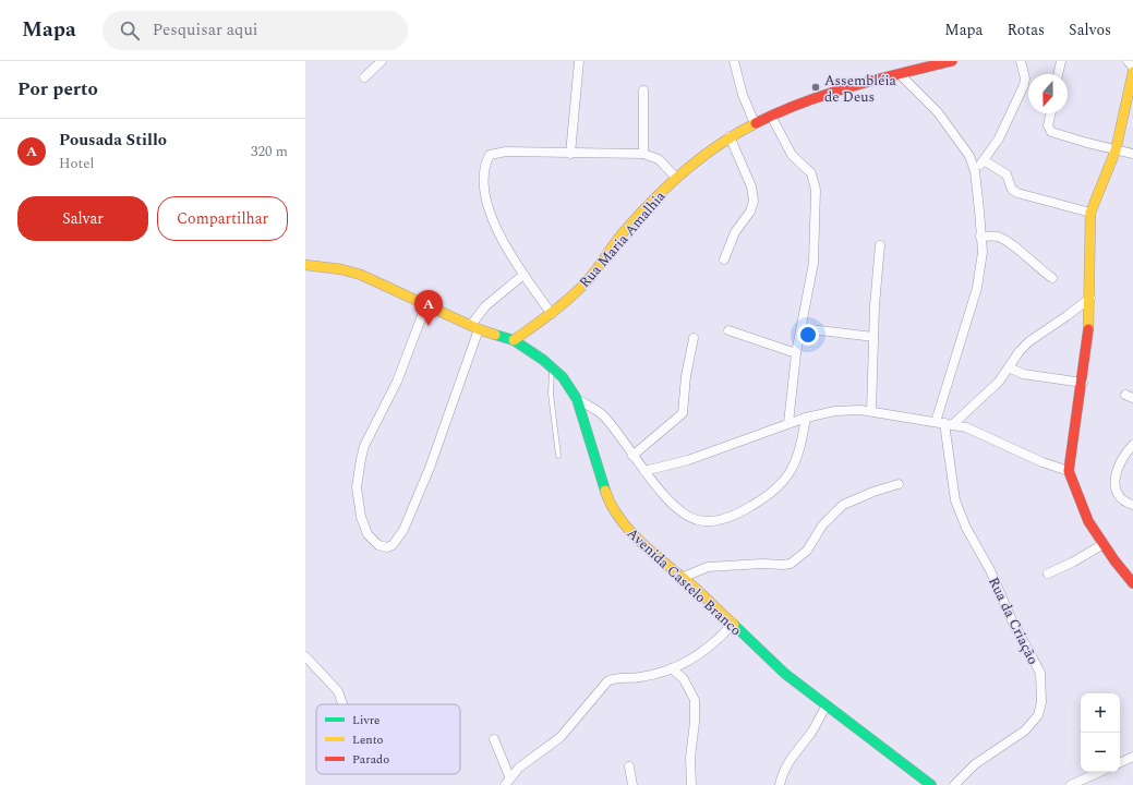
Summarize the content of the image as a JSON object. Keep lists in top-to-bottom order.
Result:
{
  "streets": {
    "street": ["Rua Maria Amalhia", "Avenida Castelo Branco", "Rua da Criação"]
  },
  "crossings": [
    ["Rua Maria Amalhia", "Avenida Castelo Branco"]
  ],
  "places": ["Assembléia de Deus"],
  "legend": ["Livre", "Lento", "Parado"],
  "north": "bottom",
  "page": {
    "header": "Mapa",
    "search": "Pesquisar aqui",
    "nav": ["Mapa", "Rotas", "Salvos"],
    "heading": "Por perto",
    "list": [
      {
        "mark": "A",
        "name": "Pousada Stillo",
        "note": "Hotel",
        "value": "320 m"
      }
    ],
    "buttons": ["Salvar", "Compartilhar"],
    "pins": "A",
    "map_buttons": ["+", "−"]
  }
}
